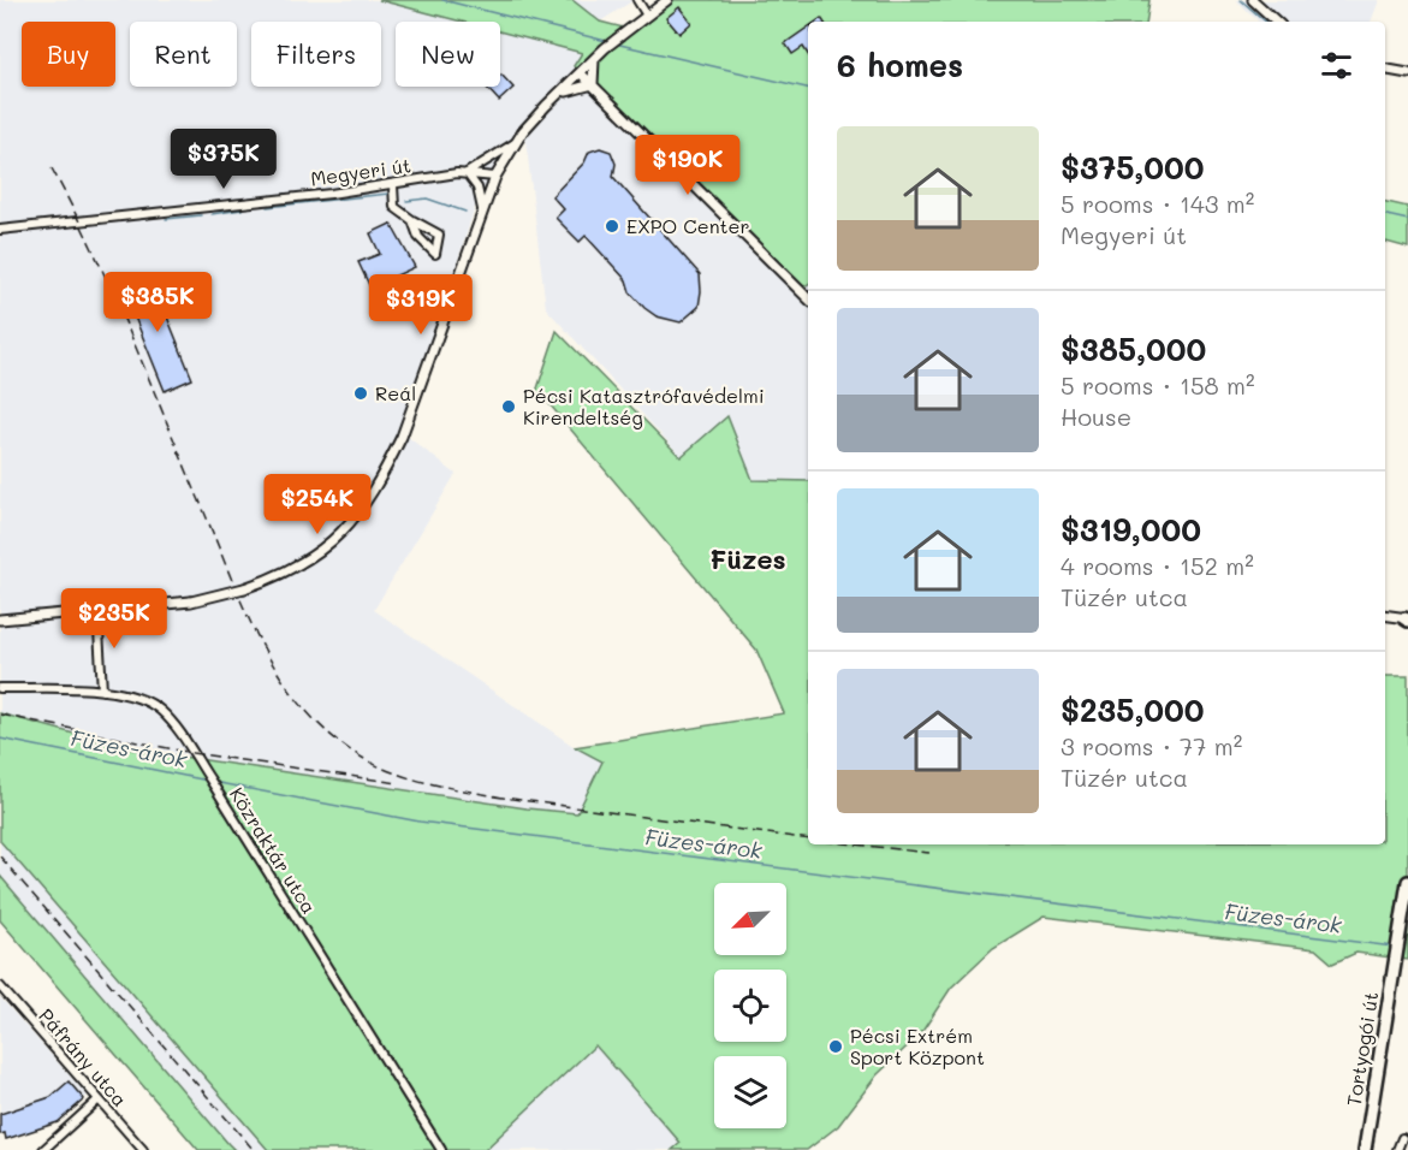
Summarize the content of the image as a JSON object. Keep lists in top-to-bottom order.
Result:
{
  "streets": {
    "main road": ["Tortyogói út"],
    "street": ["Megyeri út", "Közraktár utca", "Páfrány utca"]
  },
  "districts": ["Füzes"],
  "water": ["Füzes-árok"],
  "places": [
    "EXPO Center",
    "Reál",
    "Pécsi Katasztrófavédelmi Kirendeltség",
    "Pécsi Extrém Sport Központ"
  ],
  "north": "bottom left",
  "page": {
    "chip": [
      "Buy",
      "Rent",
      "Filters",
      "New"
    ],
    "heading": "6 homes",
    "list": [
      {
        "name": "$375,000",
        "note": "5 rooms · 143 m² · Megyeri út"
      },
      {
        "name": "$385,000",
        "note": "5 rooms · 158 m² · House"
      },
      {
        "name": "$319,000",
        "note": "4 rooms · 152 m² · Tüzér utca"
      },
      {
        "name": "$235,000",
        "note": "3 rooms · 77 m² · Tüzér utca"
      }
    ],
    "price": [
      "$375K",
      "$190K",
      "$385K",
      "$319K",
      "$254K",
      "$235K"
    ]
  }
}
